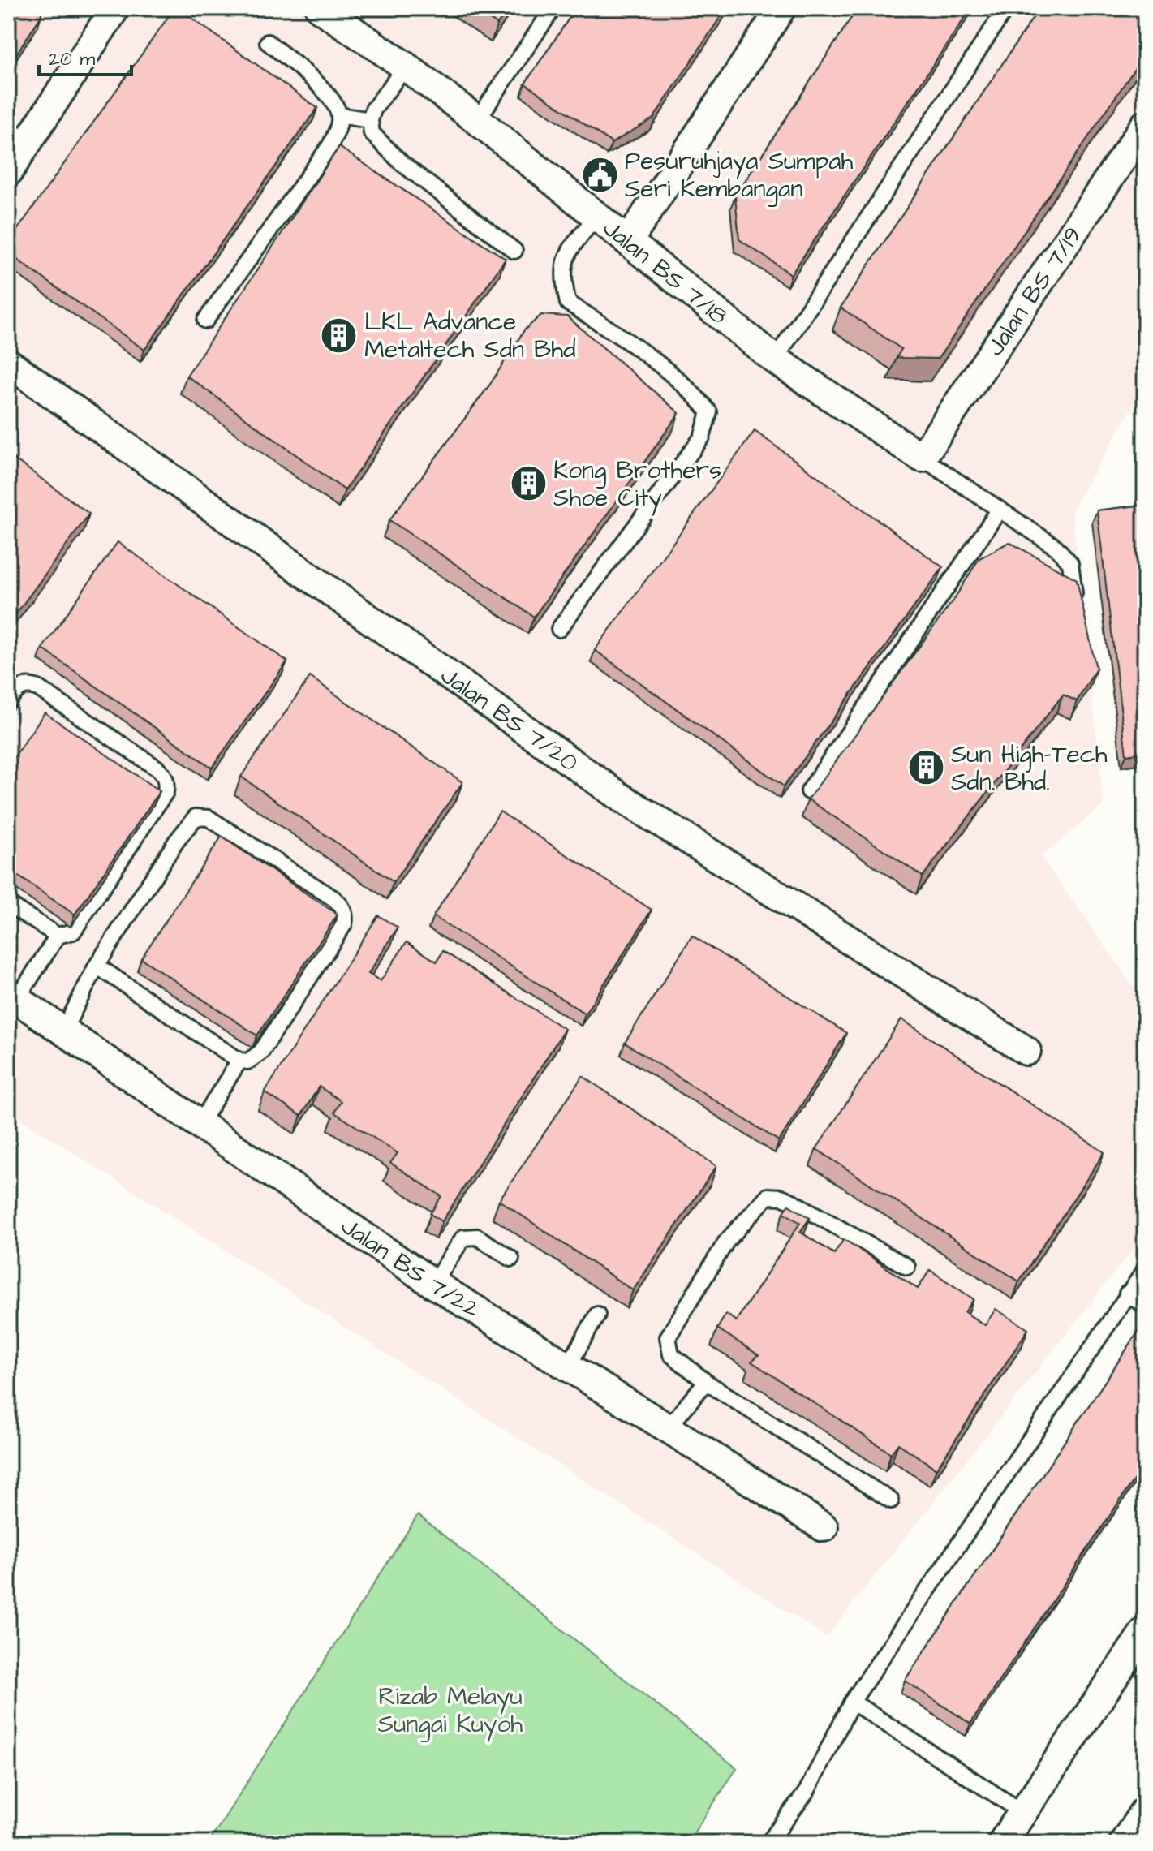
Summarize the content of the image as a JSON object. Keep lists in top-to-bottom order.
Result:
{
  "streets": {
    "street": [
      "Jalan BS 7/18",
      "Jalan BS 7/19",
      "Jalan BS 7/20",
      "Jalan BS 7/22"
    ]
  },
  "crossings": [
    ["Jalan BS 7/18", "Jalan BS 7/19"]
  ],
  "parks": ["Rizab Melayu Sungai Kuyoh"],
  "places": {
    "public building": ["Pesuruhjaya Sumpah Seri Kembangan"],
    "building": ["LKL Advance Metaltech Sdn Bhd", "Kong Brothers Shoe City", "Sun High-Tech Sdn. Bhd."]
  },
  "scale_bar": "20 m"
}
